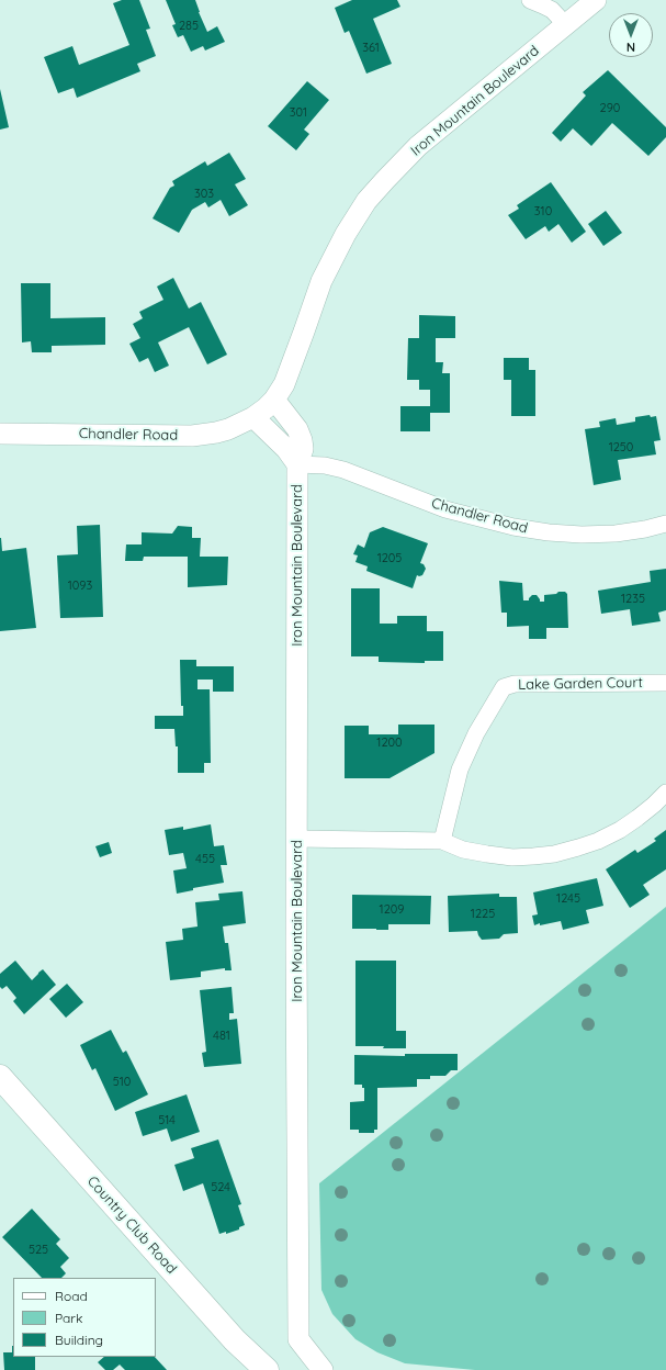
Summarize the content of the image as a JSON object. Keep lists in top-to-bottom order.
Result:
{
  "streets": {
    "main road": ["Country Club Road"],
    "street": ["Iron Mountain Boulevard", "Chandler Road", "Lake Garden Court"]
  },
  "crossings": [
    ["Iron Mountain Boulevard", "Chandler Road"]
  ],
  "house_numbers": [
    "285",
    "361",
    "290",
    "301",
    "303",
    "310",
    "1250",
    "1205",
    "1093",
    "1235",
    "1200",
    "455",
    "1245",
    "1209",
    "1225",
    "481",
    "510",
    "514",
    "524",
    "525"
  ],
  "legend": ["Road", "Park", "Building"],
  "north": "bottom"
}
